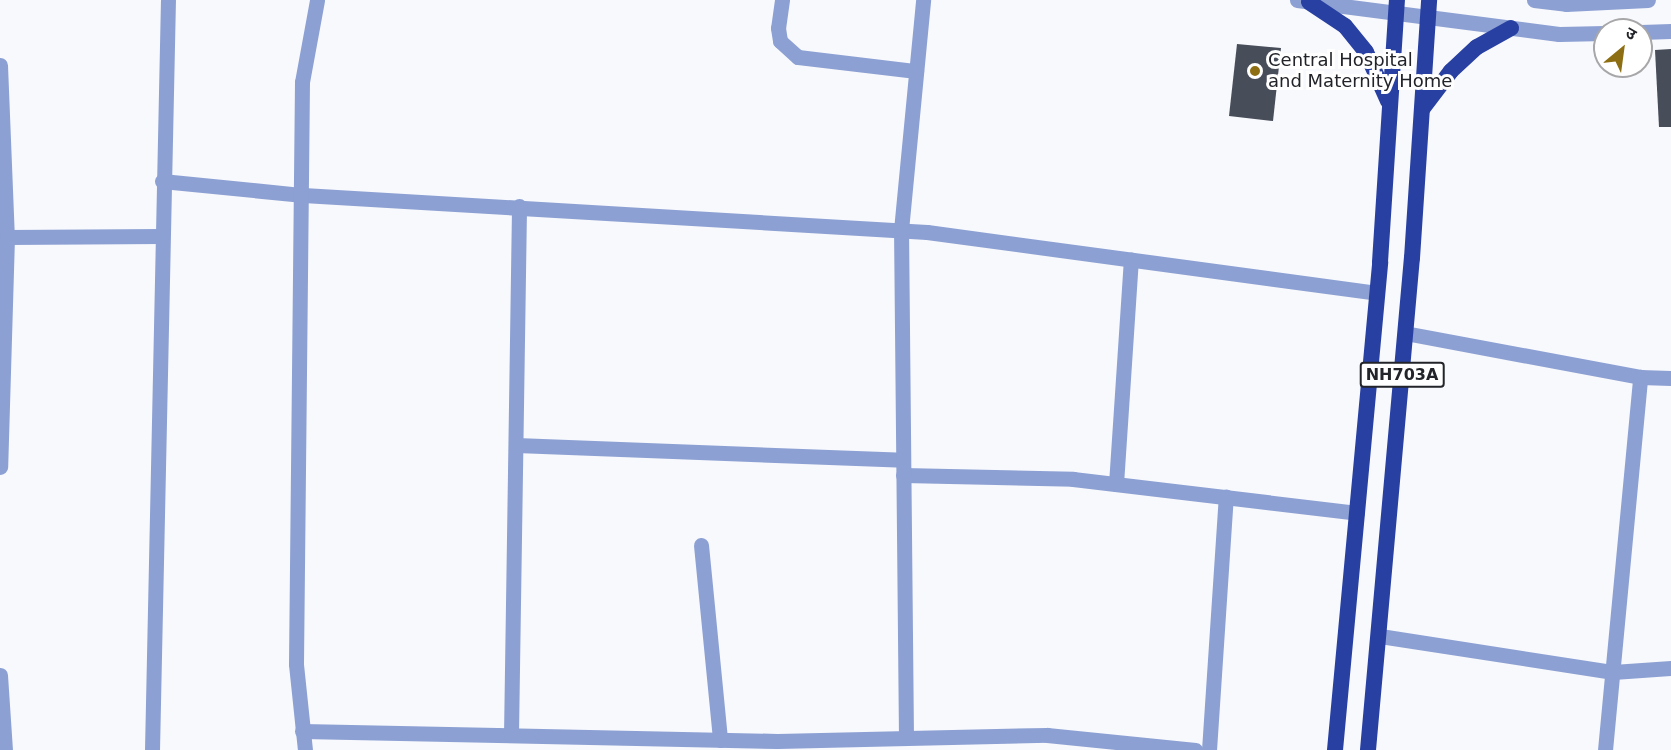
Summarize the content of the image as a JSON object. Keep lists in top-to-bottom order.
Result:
{
  "streets": {
    "highway": ["NH703A"]
  },
  "places": ["Central Hospital and Maternity Home"],
  "north": "top right"
}
